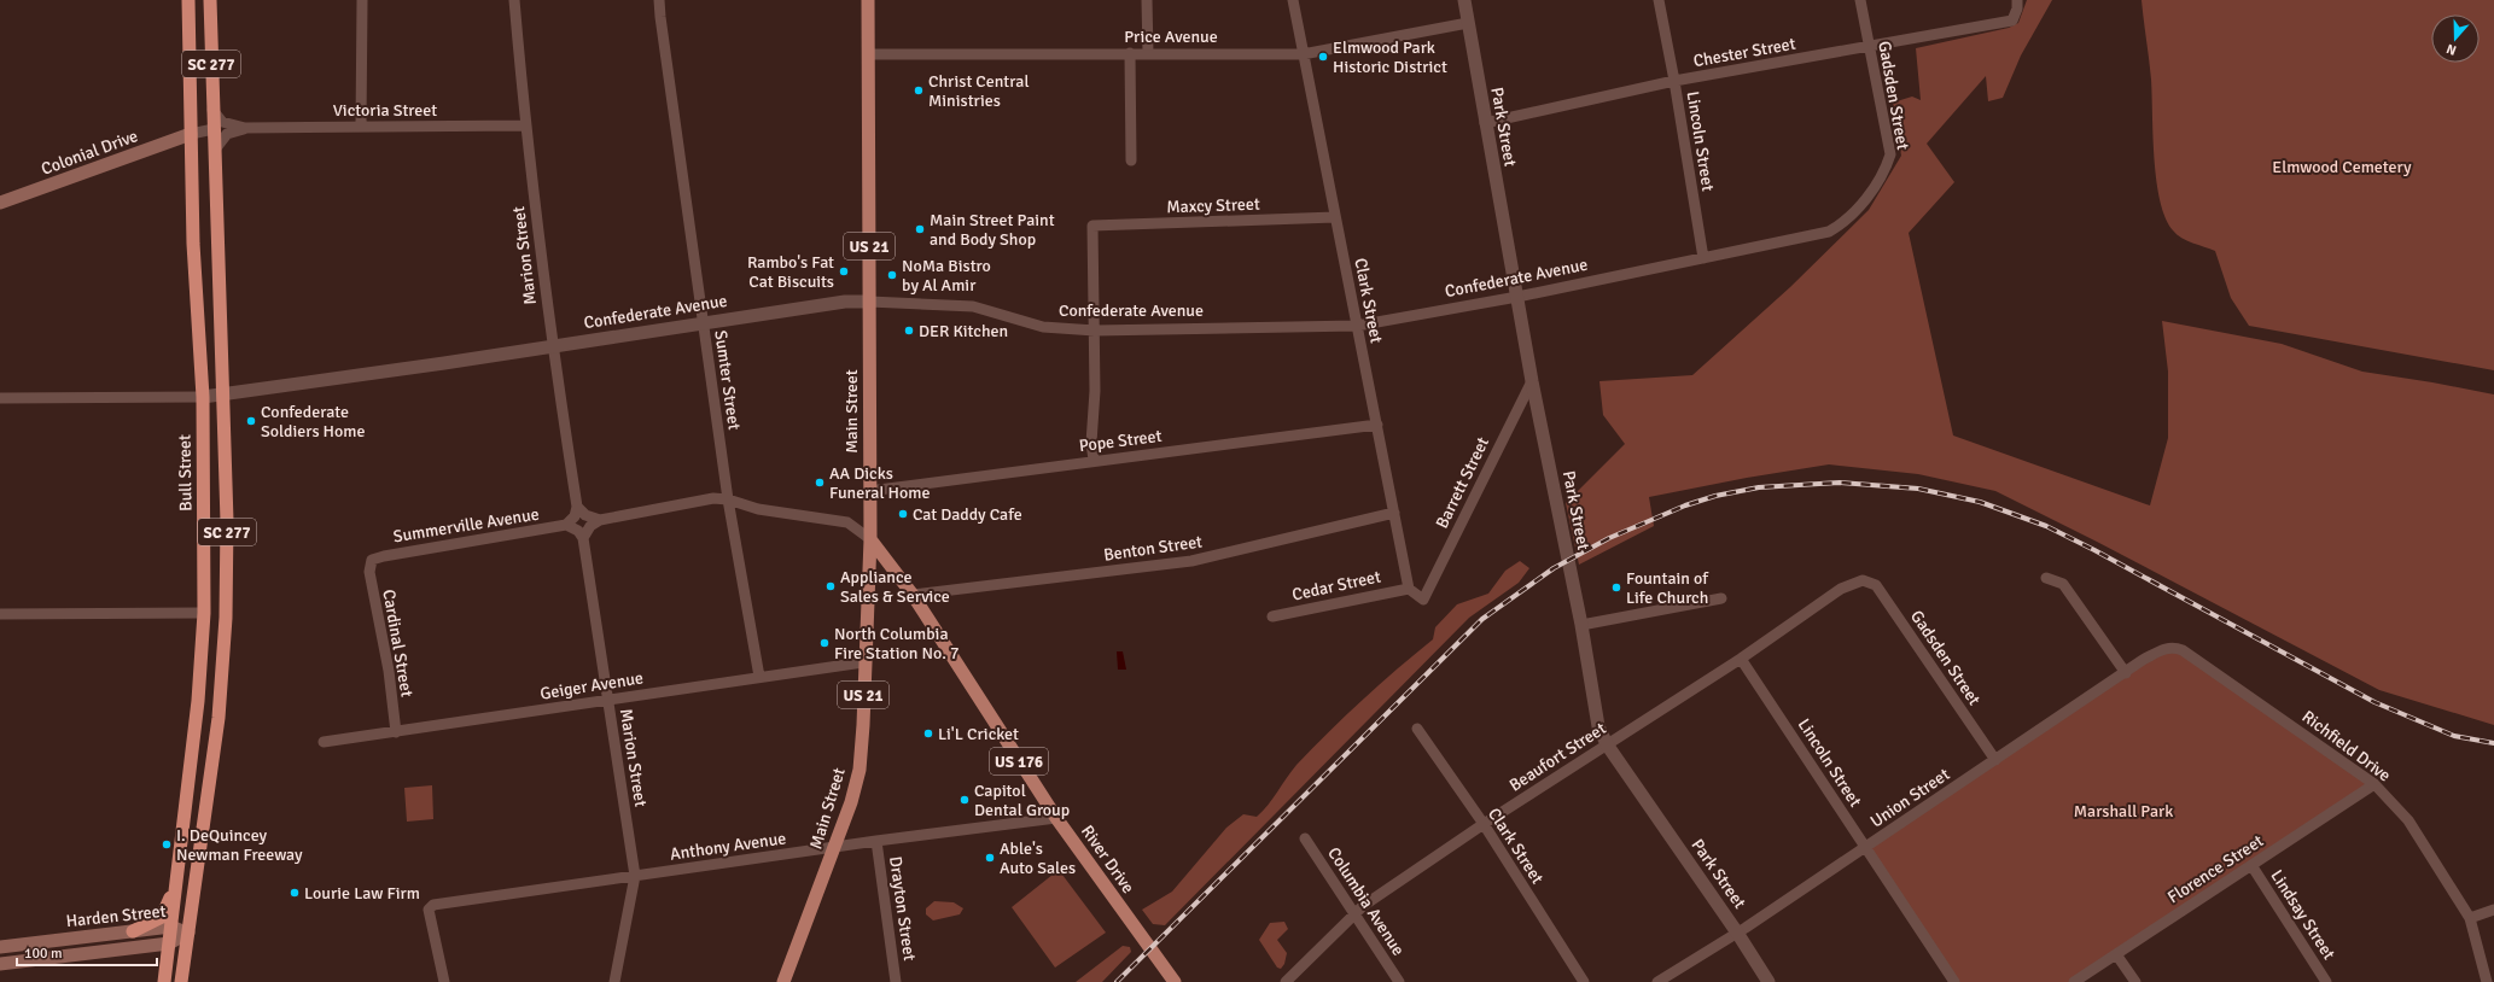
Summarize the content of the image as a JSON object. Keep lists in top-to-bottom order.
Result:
{
  "streets": {
    "highway": ["SC 277", "Bull Street"],
    "main road": [
      "Colonial Drive",
      "US 21",
      "Main Street",
      "US 176",
      "River Drive",
      "Harden Street"
    ],
    "street": [
      "Price Avenue",
      "Chester Street",
      "Gadsden Street",
      "Victoria Street",
      "Park Street",
      "Lincoln Street",
      "Maxcy Street",
      "Marion Street",
      "Confederate Avenue",
      "Clark Street",
      "Sumter Street",
      "Pope Street",
      "Barrett Street",
      "Summerville Avenue",
      "Benton Street",
      "Cedar Street",
      "Cardinal Street",
      "Geiger Avenue",
      "Richfield Drive",
      "Beaufort Street",
      "Union Street",
      "Anthony Avenue",
      "Florence Street",
      "Columbia Avenue",
      "Drayton Street",
      "Lindsay Street"
    ]
  },
  "crossings": [
    ["Price Avenue", "Park Street"],
    ["Price Avenue", "Clark Street"],
    ["Price Avenue", "Main Street"],
    ["Chester Street", "Gadsden Street"],
    ["Chester Street", "Park Street"],
    ["Chester Street", "Lincoln Street"],
    ["SC 277", "Victoria Street"],
    ["SC 277", "Confederate Avenue"],
    ["SC 277", "Bull Street"],
    ["SC 277", "Harden Street"],
    ["Gadsden Street", "Confederate Avenue"],
    ["Gadsden Street", "Beaufort Street"],
    ["Gadsden Street", "Union Street"],
    ["Victoria Street", "Marion Street"],
    ["Park Street", "Confederate Avenue"],
    ["Park Street", "Barrett Street"],
    ["Park Street", "Beaufort Street"],
    ["Park Street", "Union Street"],
    ["Lincoln Street", "Confederate Avenue"],
    ["Lincoln Street", "Beaufort Street"],
    ["Lincoln Street", "Union Street"],
    ["Colonial Drive", "Bull Street"],
    ["Maxcy Street", "Confederate Avenue"],
    ["Maxcy Street", "Clark Street"],
    ["Marion Street", "Confederate Avenue"],
    ["Marion Street", "Geiger Avenue"],
    ["Marion Street", "Anthony Avenue"],
    ["Confederate Avenue", "Clark Street"],
    ["Confederate Avenue", "Sumter Street"],
    ["Confederate Avenue", "Main Street"],
    ["Confederate Avenue", "Bull Street"],
    ["Clark Street", "Pope Street"],
    ["Clark Street", "Barrett Street"],
    ["Clark Street", "Benton Street"],
    ["Clark Street", "Cedar Street"],
    ["Clark Street", "Beaufort Street"],
    ["Sumter Street", "Geiger Avenue"],
    ["Main Street", "Pope Street"],
    ["Main Street", "Geiger Avenue"],
    ["Main Street", "Anthony Avenue"],
    ["Main Street", "River Drive"],
    ["Bull Street", "Harden Street"],
    ["Barrett Street", "Cedar Street"],
    ["Summerville Avenue", "Cardinal Street"],
    ["Benton Street", "River Drive"],
    ["Cardinal Street", "Geiger Avenue"],
    ["Richfield Drive", "Union Street"],
    ["Richfield Drive", "Florence Street"],
    ["Beaufort Street", "Columbia Avenue"],
    ["Anthony Avenue", "River Drive"],
    ["Anthony Avenue", "Drayton Street"],
    ["Florence Street", "Lindsay Street"]
  ],
  "parks": ["Elmwood Cemetery", "Marshall Park"],
  "places": [
    "Elmwood Park Historic District",
    "Christ Central Ministries",
    "Main Street Paint and Body Shop",
    "Rambo's Fat Cat Biscuits",
    "NoMa Bistro by Al Amir",
    "DER Kitchen",
    "Confederate Soldiers Home",
    "AA Dicks Funeral Home",
    "Cat Daddy Cafe",
    "Appliance Sales & Service",
    "Fountain of Life Church",
    "North Columbia Fire Station No. 7",
    "Li'L Cricket",
    "Capitol Dental Group",
    "I. DeQuincey Newman Freeway",
    "Able's Auto Sales",
    "Lourie Law Firm"
  ],
  "scale_bar": "100 m",
  "north": "bottom"
}
